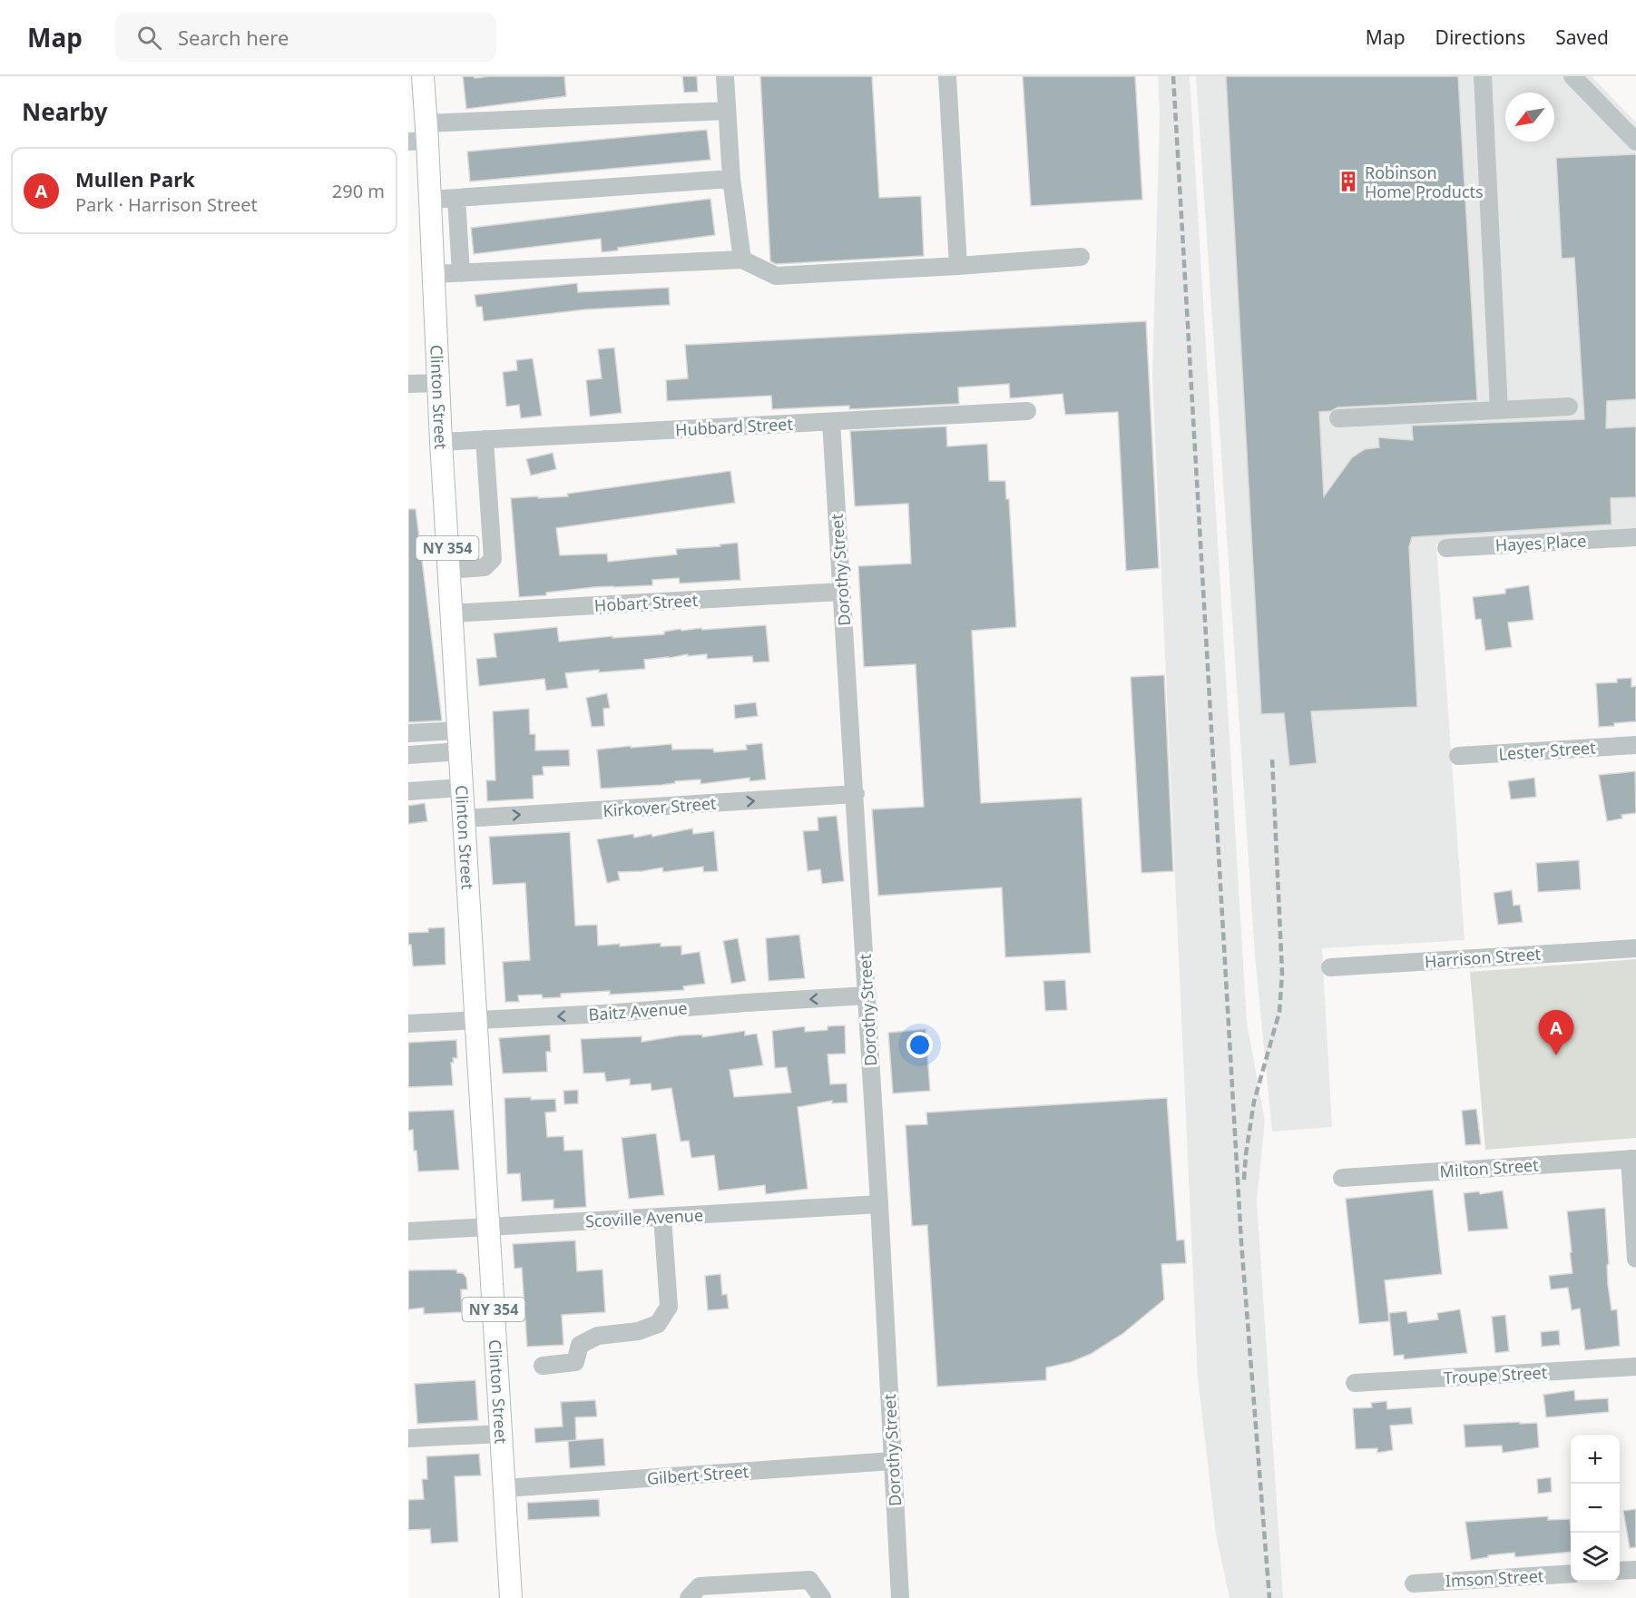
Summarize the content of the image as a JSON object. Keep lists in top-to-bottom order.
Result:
{
  "streets": {
    "main road": ["Clinton Street", "NY 354"],
    "street": [
      "Hubbard Street",
      "Hayes Place",
      "Dorothy Street",
      "Hobart Street",
      "Lester Street",
      "Kirkover Street",
      "Harrison Street",
      "Baitz Avenue",
      "Milton Street",
      "Scoville Avenue",
      "Troupe Street",
      "Gilbert Street",
      "Imson Street"
    ]
  },
  "crossings": [
    ["Clinton Street", "Hubbard Street"],
    ["Clinton Street", "Hobart Street"],
    ["Clinton Street", "Kirkover Street"],
    ["Clinton Street", "Baitz Avenue"],
    ["Clinton Street", "Scoville Avenue"],
    ["Clinton Street", "Gilbert Street"],
    ["Hubbard Street", "Dorothy Street"],
    ["Dorothy Street", "Hobart Street"],
    ["Dorothy Street", "Kirkover Street"],
    ["Dorothy Street", "Baitz Avenue"],
    ["Dorothy Street", "Scoville Avenue"],
    ["Dorothy Street", "Gilbert Street"]
  ],
  "one_way": ["Kirkover Street", "Baitz Avenue"],
  "places": {
    "building": ["Robinson Home Products"]
  },
  "north": "bottom left",
  "page": {
    "header": "Map",
    "search": "Search here",
    "nav": ["Map", "Directions", "Saved"],
    "heading": "Nearby",
    "list": [
      {
        "mark": "A",
        "name": "Mullen Park",
        "note": "Park · Harrison Street",
        "value": "290 m"
      }
    ],
    "pins": "A",
    "map_buttons": ["+", "−"]
  }
}
